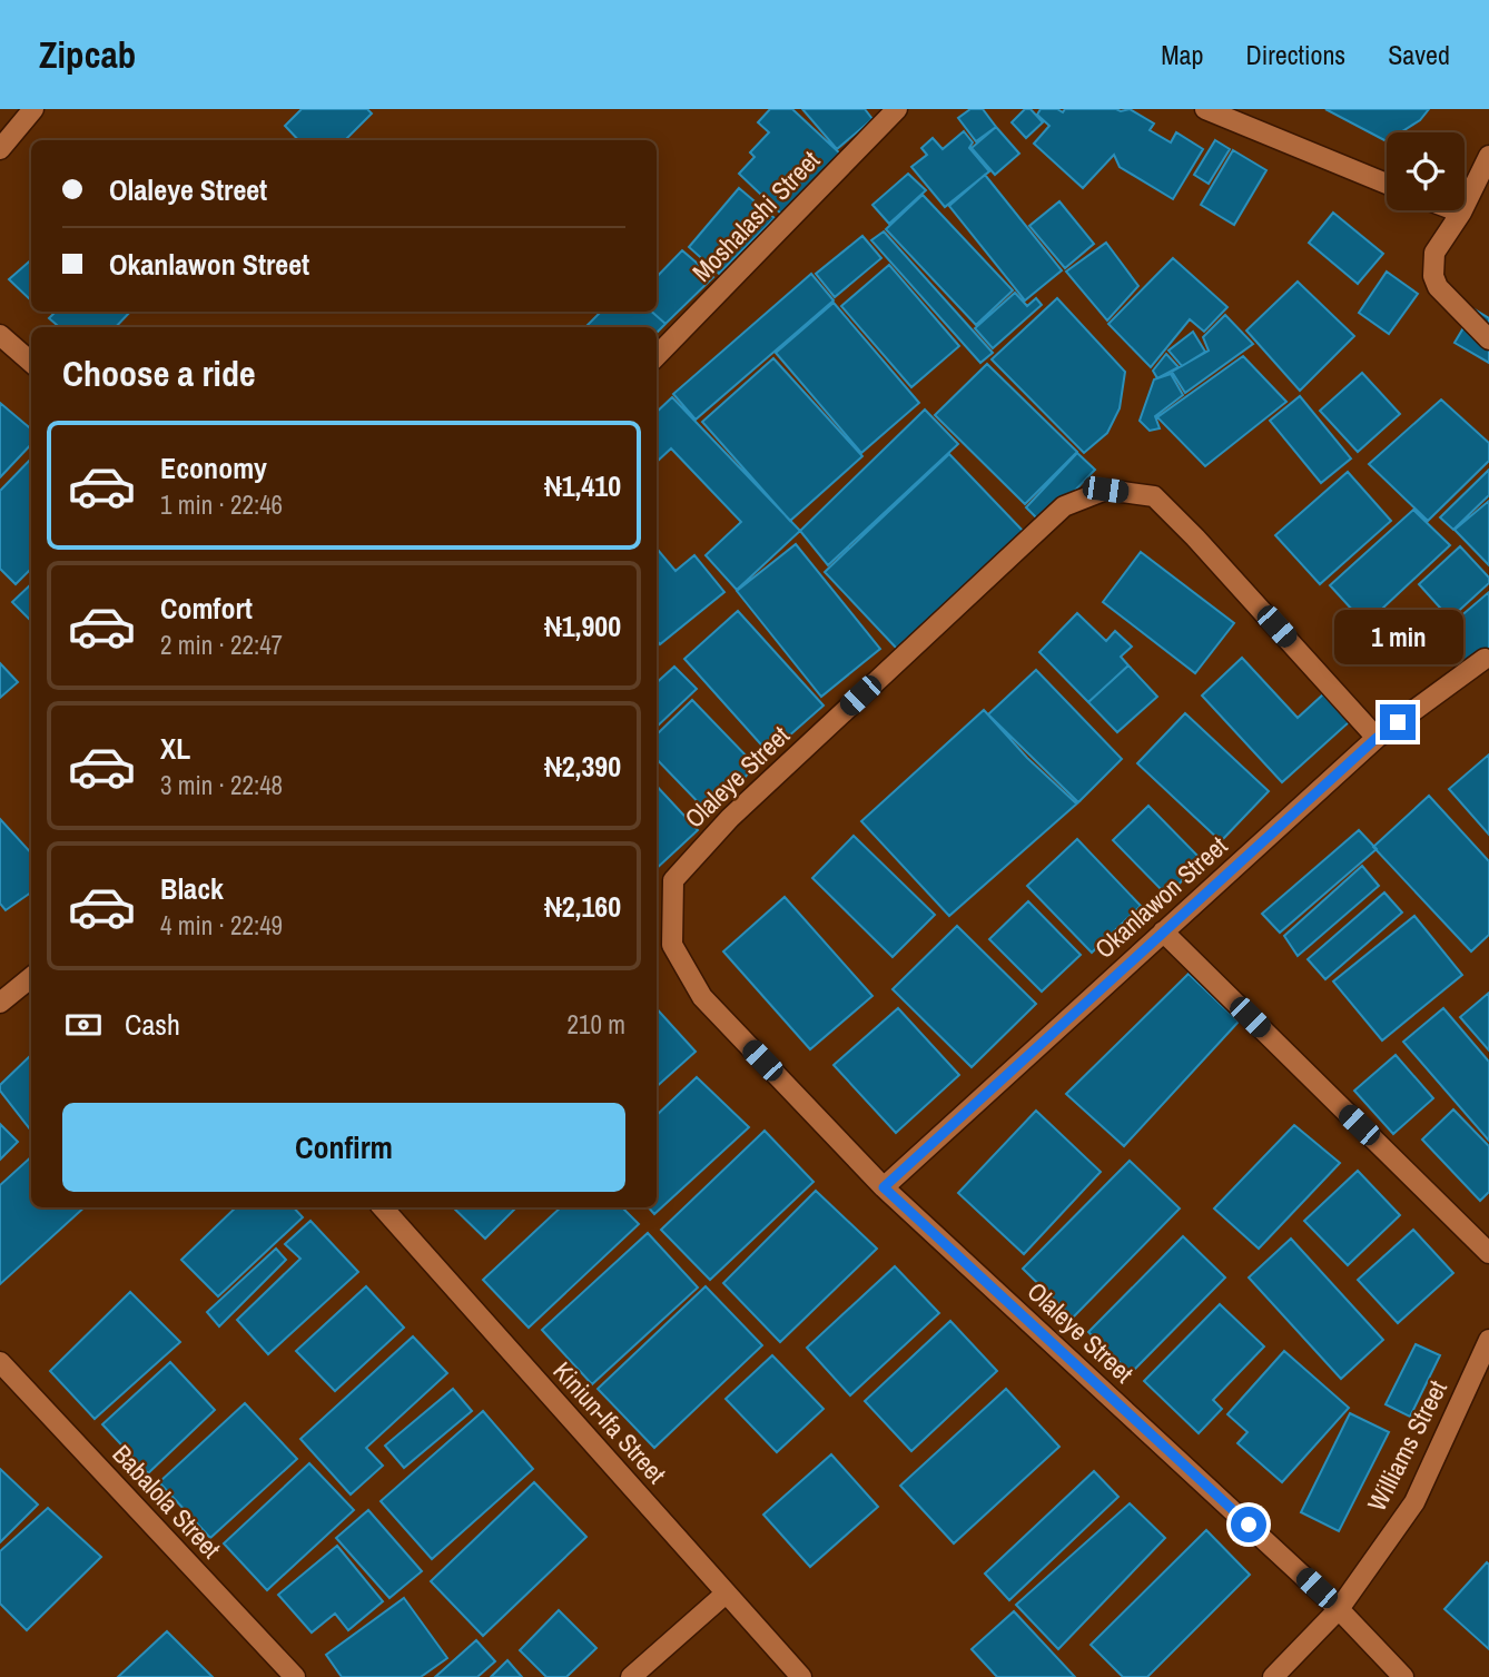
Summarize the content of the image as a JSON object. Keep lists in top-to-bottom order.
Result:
{
  "streets": {
    "street": [
      "Moshalashi Street",
      "Olaleye Street",
      "Okanlawon Street",
      "Kiniun-Ifa Street",
      "Williams Street",
      "Babalola Street"
    ]
  },
  "crossings": [
    ["Olaleye Street", "Okanlawon Street"],
    ["Olaleye Street", "Williams Street"]
  ],
  "page": {
    "header": "Zipcab",
    "nav": ["Map", "Directions", "Saved"],
    "banner": ["Olaleye Street", "Okanlawon Street"],
    "heading": "Choose a ride",
    "list": [
      {
        "name": "Economy",
        "note": "1 min · 22:46",
        "value": "₦1,410"
      },
      {
        "name": "Comfort",
        "note": "2 min · 22:47",
        "value": "₦1,900"
      },
      {
        "name": "XL",
        "note": "3 min · 22:48",
        "value": "₦2,390"
      },
      {
        "name": "Black",
        "note": "4 min · 22:49",
        "value": "₦2,160"
      }
    ],
    "bubble": "1 min",
    "pay": ["Cash", "210 m"],
    "buttons": "Confirm"
  }
}
